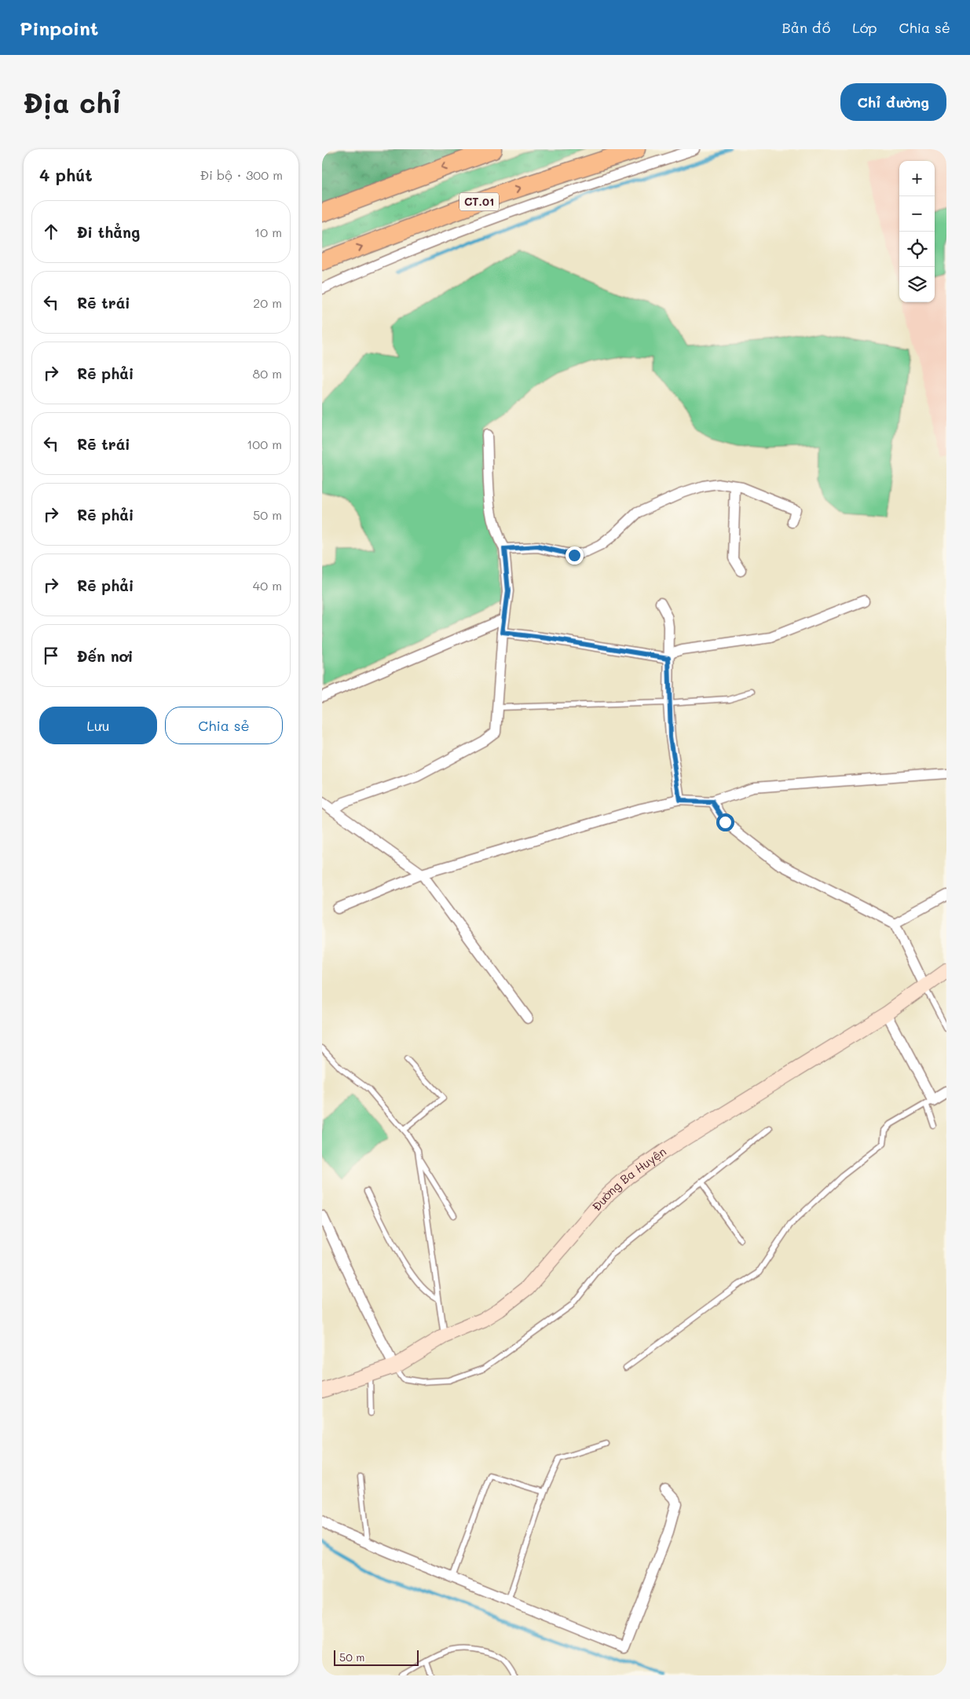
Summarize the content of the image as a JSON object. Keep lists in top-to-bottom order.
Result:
{
  "streets": {
    "highway": ["CT.01"],
    "street": ["Đường Ba Huyện"]
  },
  "scale_bar": "50 m",
  "page": {
    "header": "Pinpoint",
    "nav": ["Bản đồ", "Lớp", "Chia sẻ"],
    "buttons": [
      "Chỉ đường",
      ["Lưu", "Chia sẻ"]
    ],
    "title": "Địa chỉ",
    "heading": ["4 phút", "Đi bộ · 300 m"],
    "map_buttons": ["+", "−"],
    "list": [
      ["Đi thẳng", "10 m"],
      ["Rẽ trái", "20 m"],
      ["Rẽ phải", "80 m"],
      ["Rẽ trái", "100 m"],
      ["Rẽ phải", "50 m"],
      ["Rẽ phải", "40 m"],
      "Đến nơi"
    ],
    "scale": "50 m"
  }
}
